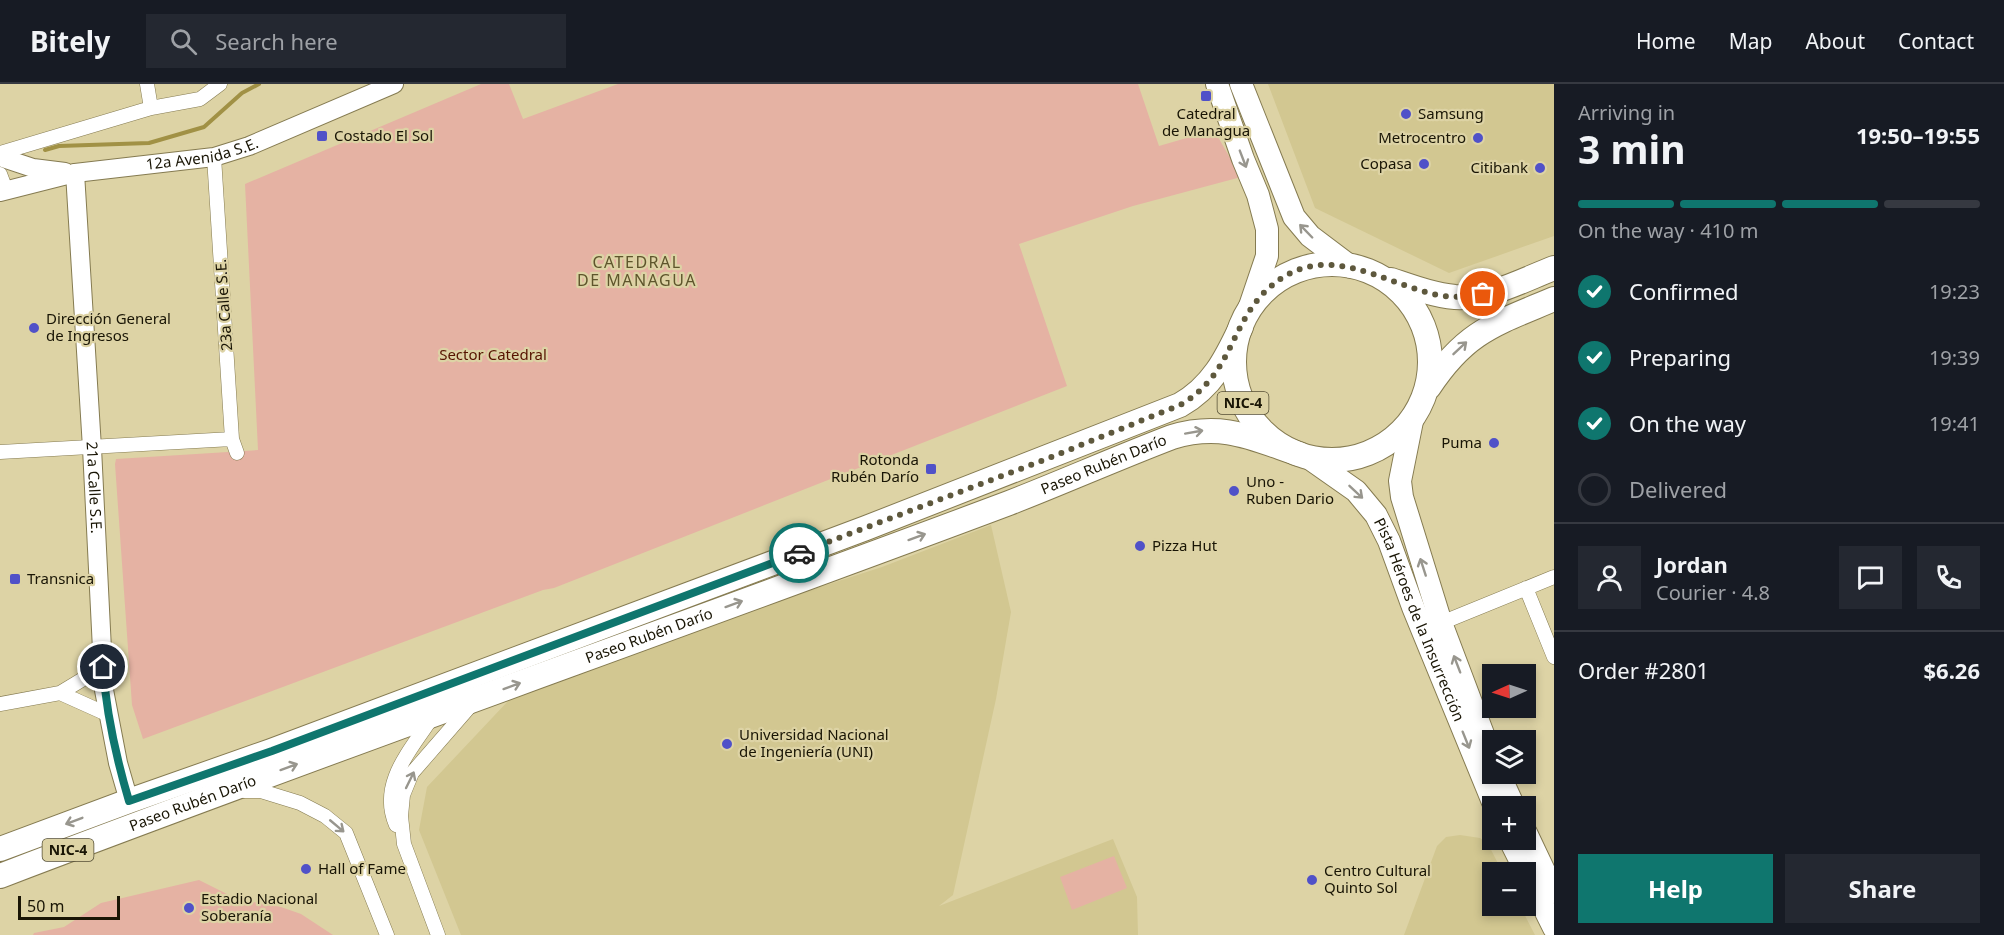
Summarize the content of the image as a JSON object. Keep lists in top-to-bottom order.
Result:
{
  "streets": {
    "highway": ["NIC-4", "Paseo Rubén Darío"],
    "main road": ["Pista Héroes de la Insurrección"],
    "street": ["12a Avenida S.E.", "23a Calle S.E.", "21a Calle S.E."]
  },
  "crossings": [
    ["12a Avenida S.E.", "23a Calle S.E."],
    ["12a Avenida S.E.", "21a Calle S.E."],
    ["23a Calle S.E.", "21a Calle S.E."],
    ["NIC-4", "Paseo Rubén Darío"],
    ["NIC-4", "Pista Héroes de la Insurrección"],
    ["Paseo Rubén Darío", "21a Calle S.E."],
    ["Paseo Rubén Darío", "Pista Héroes de la Insurrección"]
  ],
  "districts": ["CATEDRAL DE MANAGUA"],
  "parks": ["Sector Catedral"],
  "places": {
    "transit": [
      "Catedral de Managua",
      "Costado El Sol",
      "Rotonda Rubén Darío",
      "Transnica"
    ],
    "other": [
      "Samsung",
      "Metrocentro",
      "Copasa",
      "Citibank",
      "Dirección General de Ingresos",
      "Puma",
      "Uno - Ruben Dario",
      "Pizza Hut",
      "Universidad Nacional de Ingeniería (UNI)",
      "Hall of Fame",
      "Centro Cultural Quinto Sol",
      "Estadio Nacional Soberanía"
    ]
  },
  "scale_bar": "50 m",
  "north": "left",
  "page": {
    "header": "Bitely",
    "search": "Search here",
    "nav": [
      "Home",
      "Map",
      "About",
      "Contact"
    ],
    "heading": ["3 min", "Arriving in", "19:50–19:55"],
    "panel": [
      "Jordan",
      "Courier · 4.8",
      "Order #2801",
      "$6.26"
    ],
    "bar": "On the way · 410 m",
    "list": [
      ["Confirmed", "19:23"],
      ["Preparing", "19:39"],
      ["On the way", "19:41"],
      "Delivered"
    ],
    "map_buttons": ["+", "−"],
    "buttons": ["Help", "Share"],
    "scale": "50 m"
  }
}
